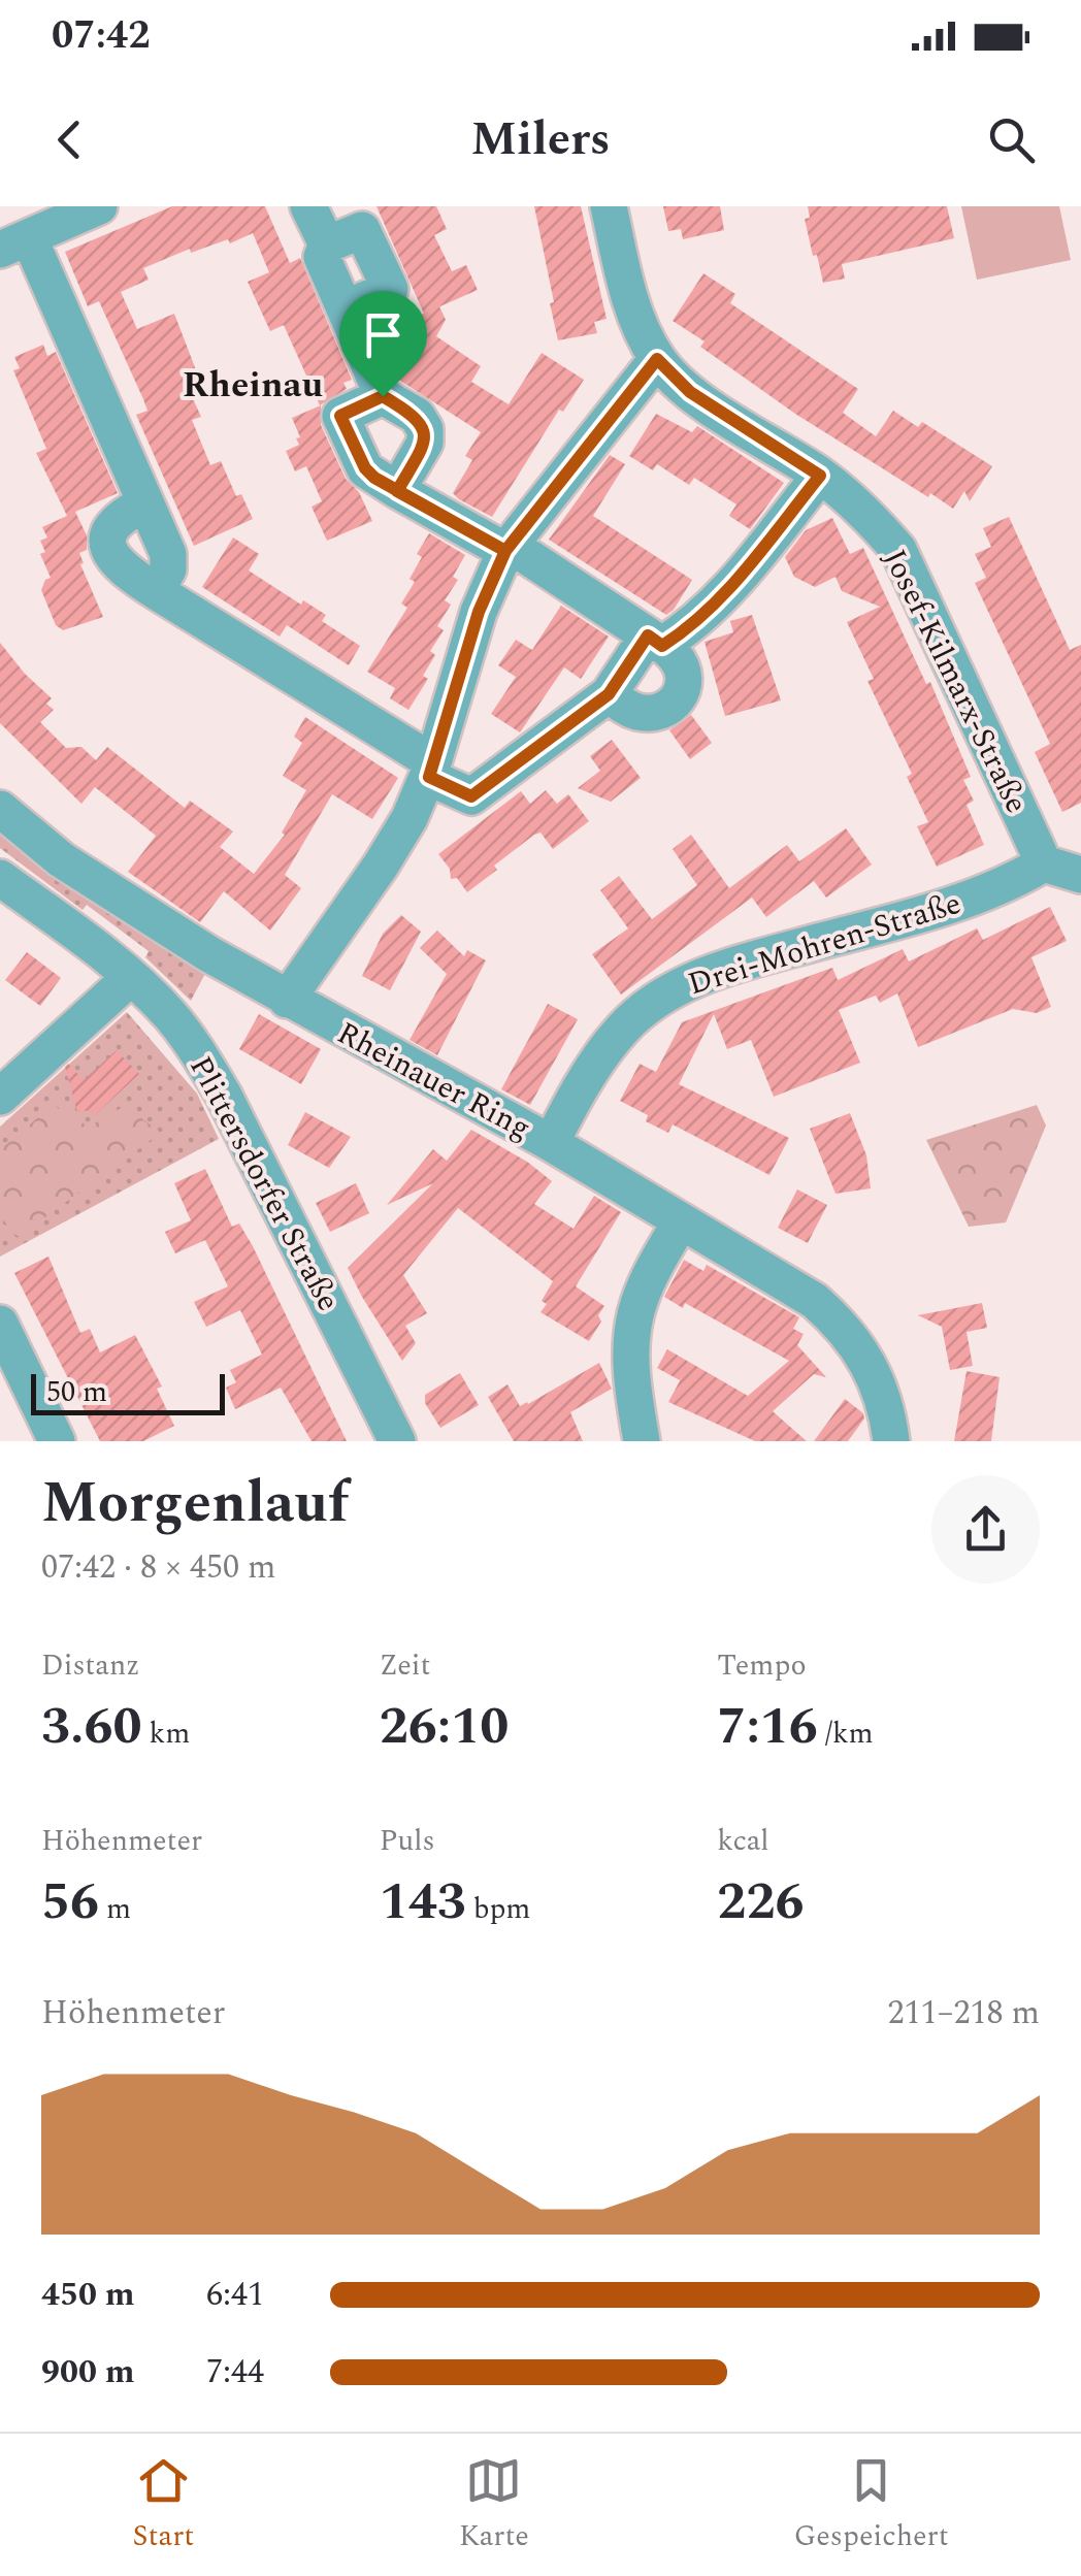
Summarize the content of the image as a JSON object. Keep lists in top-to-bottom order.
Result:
{
  "streets": {
    "street": [
      "Josef-Kilmarx-Straße",
      "Drei-Mohren-Straße",
      "Rheinauer Ring",
      "Plittersdorfer Straße"
    ]
  },
  "crossings": [
    ["Josef-Kilmarx-Straße", "Drei-Mohren-Straße"],
    ["Drei-Mohren-Straße", "Rheinauer Ring"]
  ],
  "districts": ["Rheinau"],
  "scale_bar": "50 m",
  "page": {
    "status": "07:42",
    "header": "Milers",
    "scale": "50 m",
    "heading": ["Morgenlauf", "07:42 · 8 × 450 m"],
    "stats": [
      ["Distanz", "3.60 km"],
      ["Zeit", "26:10"],
      ["Tempo", "7:16 /km"],
      ["Höhenmeter", "56 m"],
      ["Puls", "143 bpm"],
      ["kcal", "226"]
    ],
    "chart": ["Höhenmeter", "211–218 m"],
    "list": [
      {
        "name": "450 m",
        "note": "6:41"
      },
      {
        "name": "900 m",
        "note": "7:44"
      }
    ],
    "tabs": ["Start", "Karte", "Gespeichert"]
  }
}
